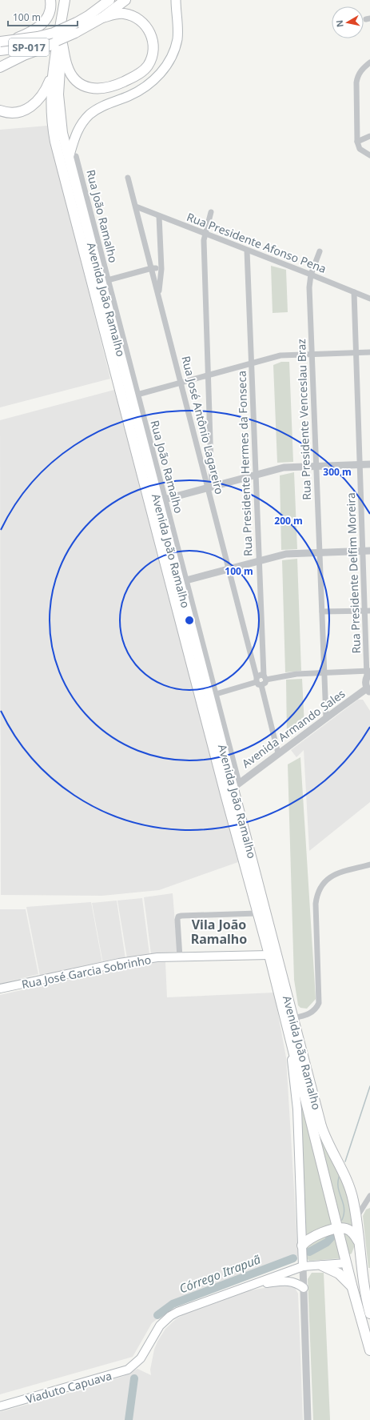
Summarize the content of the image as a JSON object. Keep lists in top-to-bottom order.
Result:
{
  "streets": {
    "highway": ["SP-017", "Avenida João Ramalho"],
    "main road": ["Rua José Garcia Sobrinho", "Viaduto Capuava"],
    "street": [
      "Rua Presidente Afonso Pena",
      "Rua Presidente Venceslau Braz",
      "Rua José Antônio Lagareiro",
      "Rua Presidente Hermes da Fonseca",
      "Rua Presidente Delfim Moreira",
      "Avenida Armando Sales"
    ]
  },
  "crossings": [
    ["SP-017", "Avenida João Ramalho"],
    ["Rua Presidente Afonso Pena", "Rua Presidente Venceslau Braz"],
    ["Rua Presidente Afonso Pena", "Rua José Antônio Lagareiro"],
    ["Rua Presidente Afonso Pena", "Rua Presidente Hermes da Fonseca"],
    ["Rua Presidente Afonso Pena", "Rua Presidente Delfim Moreira"],
    ["Avenida João Ramalho", "Avenida Armando Sales"],
    ["Avenida João Ramalho", "Rua José Garcia Sobrinho"],
    ["Rua Presidente Venceslau Braz", "Avenida Armando Sales"],
    ["Rua José Antônio Lagareiro", "Avenida Armando Sales"]
  ],
  "districts": ["Vila João Ramalho"],
  "water": ["Córrego Itrapuã"],
  "scale_bar": "100 m",
  "north": "left",
  "rings": ["300 m", "200 m", "100 m"]
}
